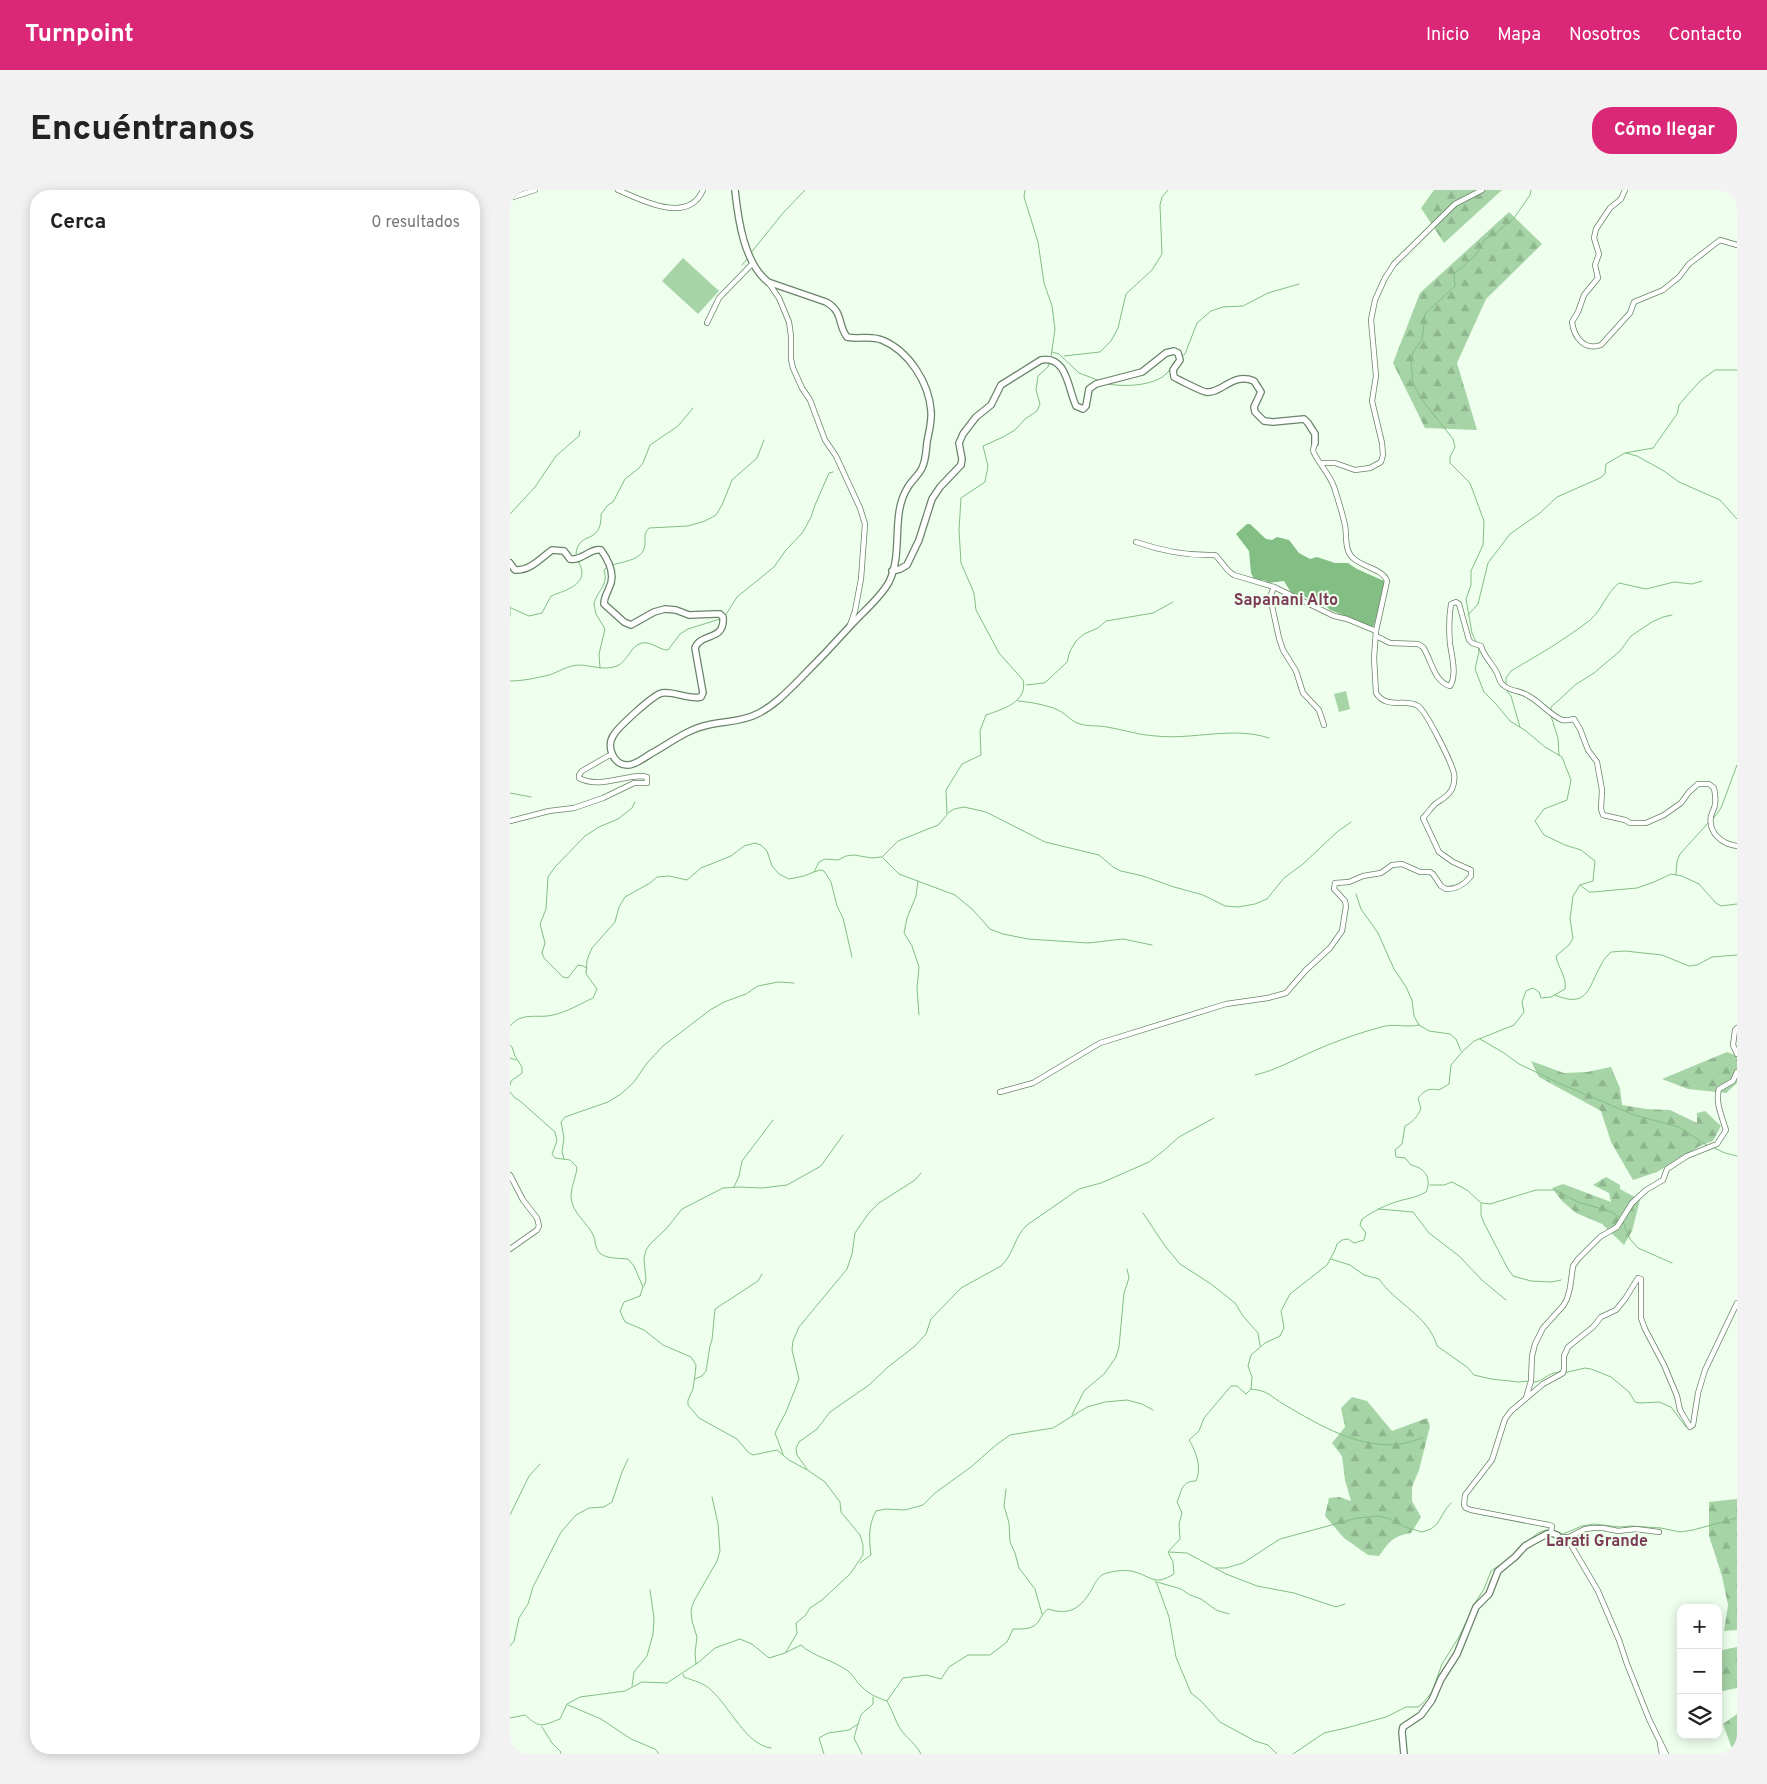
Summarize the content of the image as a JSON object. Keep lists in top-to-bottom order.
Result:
{
  "districts": ["Sapanani Alto", "Larati Grande"],
  "page": {
    "header": "Turnpoint",
    "nav": [
      "Inicio",
      "Mapa",
      "Nosotros",
      "Contacto"
    ],
    "buttons": "Cómo llegar",
    "title": "Encuéntranos",
    "heading": ["Cerca", "0 resultados"],
    "map_buttons": ["+", "−"]
  }
}
